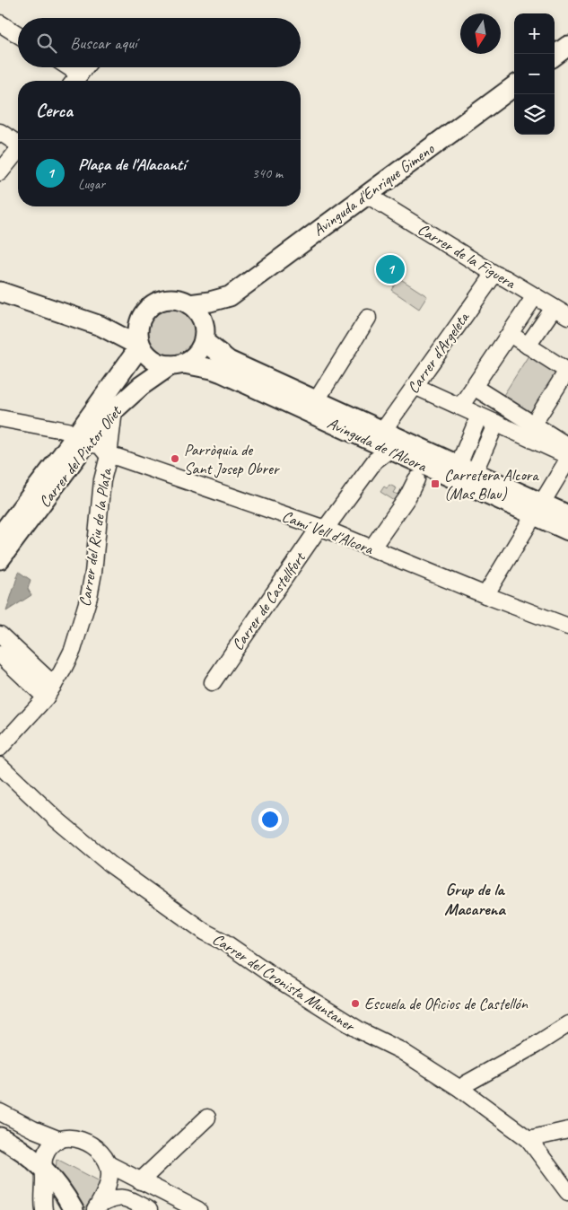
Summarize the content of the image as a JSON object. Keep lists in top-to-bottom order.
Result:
{
  "streets": {
    "main road": ["Avinguda d'Enrique Gimeno", "Avinguda de l'Alcora", "Carrer del Pintor Oliet"],
    "street": [
      "Carrer de la Figuera",
      "Carrer d'Argeleta",
      "Camí Vell d'Alcora",
      "Carrer del Riu de la Plata",
      "Carrer de Castellfort",
      "Carrer del Cronista Muntaner"
    ]
  },
  "crossings": [
    ["Avinguda d'Enrique Gimeno", "Carrer de la Figuera"],
    ["Avinguda d'Enrique Gimeno", "Avinguda de l'Alcora"],
    ["Avinguda d'Enrique Gimeno", "Carrer del Pintor Oliet"],
    ["Carrer de la Figuera", "Carrer d'Argeleta"],
    ["Carrer d'Argeleta", "Avinguda de l'Alcora"],
    ["Carrer d'Argeleta", "Carrer de Castellfort"],
    ["Avinguda de l'Alcora", "Carrer del Pintor Oliet"],
    ["Avinguda de l'Alcora", "Carrer de Castellfort"],
    ["Carrer del Pintor Oliet", "Camí Vell d'Alcora"],
    ["Carrer del Pintor Oliet", "Carrer del Riu de la Plata"],
    ["Camí Vell d'Alcora", "Carrer del Riu de la Plata"],
    ["Camí Vell d'Alcora", "Carrer de Castellfort"]
  ],
  "districts": ["Grup de la Macarena"],
  "places": {
    "other": ["Parròquia de Sant Josep Obrer", "Escuela de Oficios de Castellón"],
    "transit": ["Carretera Alcora (Mas Blau)"]
  },
  "north": "bottom",
  "page": {
    "map_buttons": ["+", "−"],
    "search": "Buscar aquí",
    "heading": "Cerca",
    "list": [
      {
        "mark": "1",
        "name": "Plaça de l'Alacantí",
        "note": "Lugar",
        "value": "340 m"
      }
    ],
    "pins": "1"
  }
}
